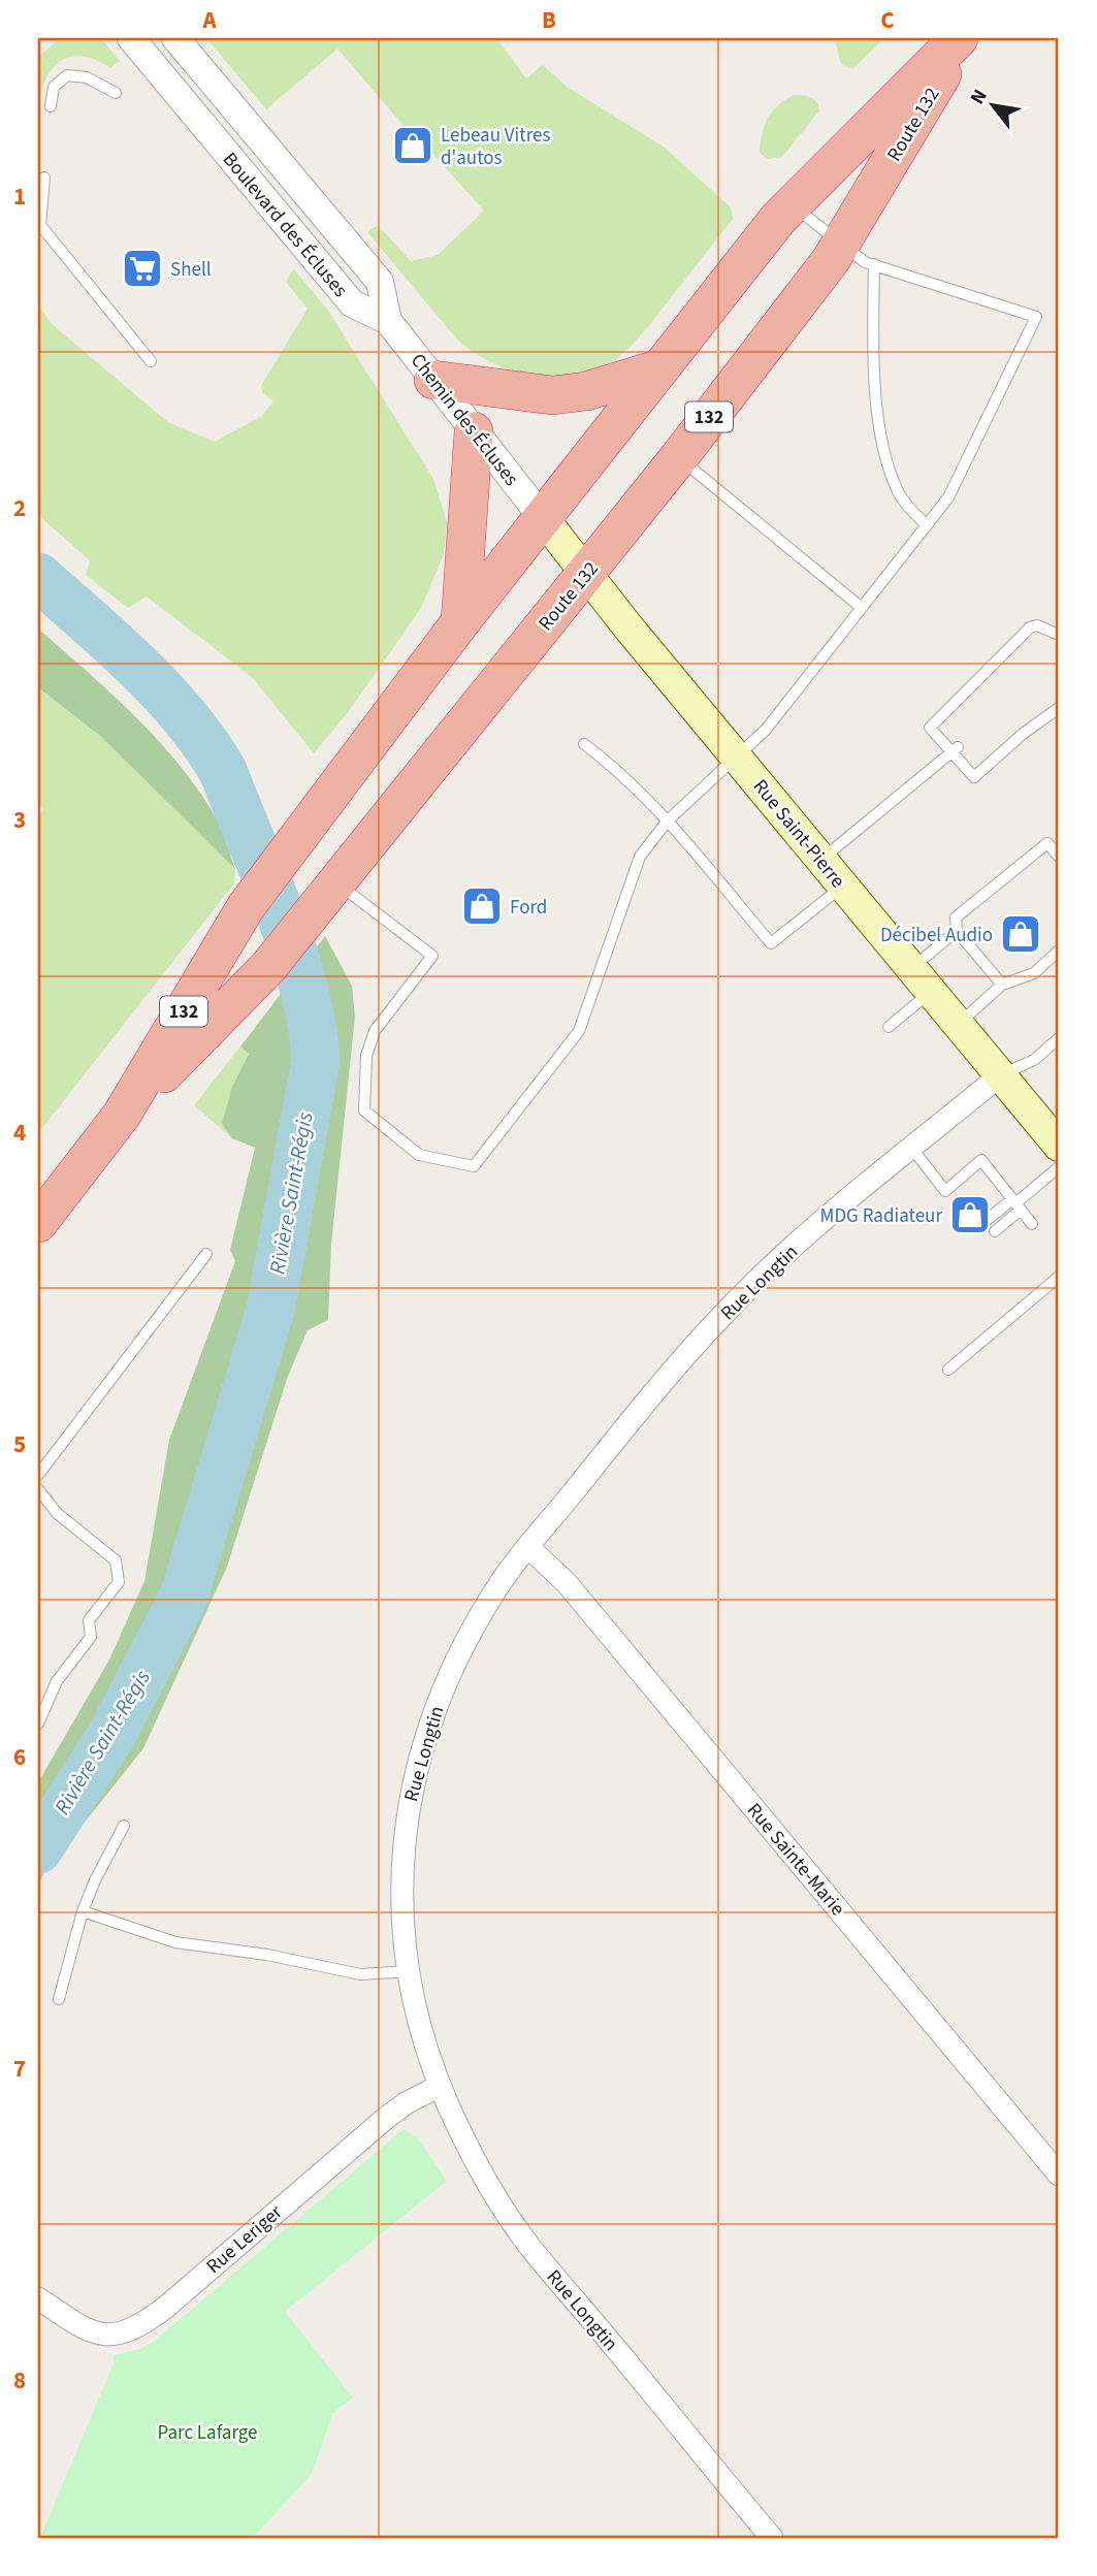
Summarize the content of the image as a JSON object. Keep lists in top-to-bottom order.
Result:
{
  "streets": {
    "highway": ["Route 132", "132"],
    "main road": ["Rue Saint-Pierre"],
    "street": [
      "Boulevard des Écluses",
      "Chemin des Écluses",
      "Rue Longtin",
      "Rue Sainte-Marie",
      "Rue Leriger"
    ]
  },
  "crossings": [
    ["Route 132", "Chemin des Écluses"],
    ["Route 132", "Rue Saint-Pierre"],
    ["Boulevard des Écluses", "Chemin des Écluses"],
    ["Chemin des Écluses", "Rue Saint-Pierre"],
    ["Rue Saint-Pierre", "Rue Longtin"],
    ["Rue Longtin", "Rue Sainte-Marie"],
    ["Rue Longtin", "Rue Leriger"]
  ],
  "water": ["Rivière Saint-Régis"],
  "parks": ["Parc Lafarge"],
  "places": {
    "shop": [
      "Lebeau Vitres d'autos",
      "Ford",
      "Décibel Audio",
      "MDG Radiateur"
    ],
    "supermarket": ["Shell"]
  },
  "north": "top left",
  "grid": {
    "columns": ["A", "B", "C"],
    "rows": [
      "1",
      "2",
      "3",
      "4",
      "5",
      "6",
      "7",
      "8"
    ]
  }
}
